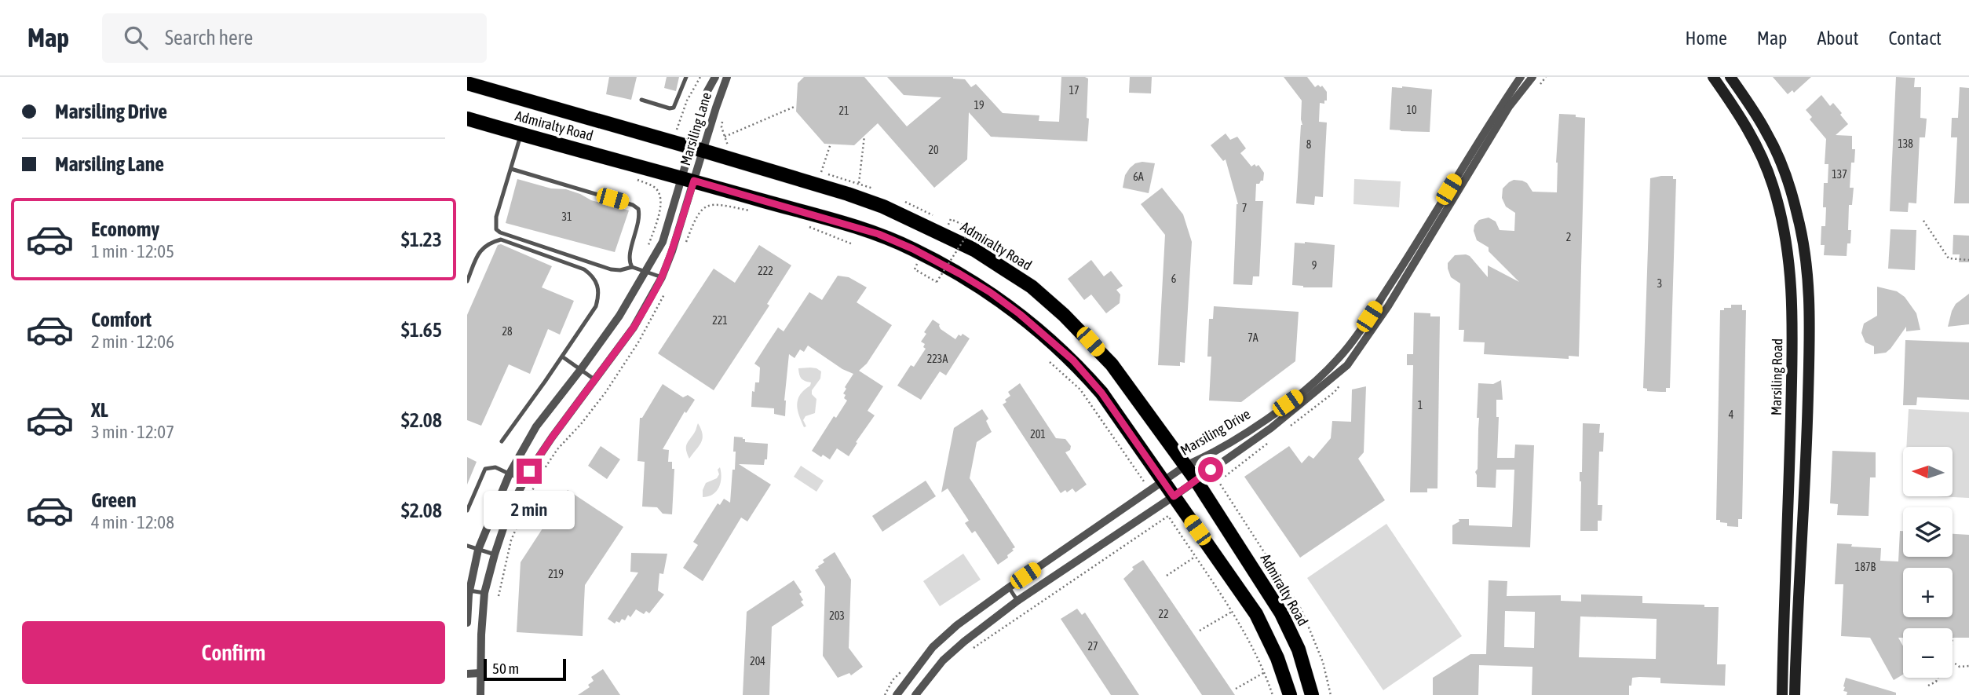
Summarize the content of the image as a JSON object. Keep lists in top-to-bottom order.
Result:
{
  "streets": {
    "main road": ["Admiralty Road"],
    "street": ["Marsiling Lane", "Marsiling Road", "Marsiling Drive"]
  },
  "crossings": [
    ["Admiralty Road", "Marsiling Lane"],
    ["Admiralty Road", "Marsiling Drive"]
  ],
  "house_numbers": [
    "17",
    "19",
    "10",
    "21",
    "138",
    "8",
    "20",
    "137",
    "6A",
    "7",
    "31",
    "2",
    "9",
    "222",
    "6",
    "3",
    "221",
    "28",
    "7A",
    "223A",
    "1",
    "4",
    "201",
    "187B",
    "219",
    "22",
    "203",
    "27",
    "204"
  ],
  "scale_bar": "50 m",
  "north": "left",
  "page": {
    "header": "Map",
    "search": "Search here",
    "nav": [
      "Home",
      "Map",
      "About",
      "Contact"
    ],
    "banner": ["Marsiling Drive", "Marsiling Lane"],
    "list": [
      {
        "name": "Economy",
        "note": "1 min · 12:05",
        "value": "$1.23"
      },
      {
        "name": "Comfort",
        "note": "2 min · 12:06",
        "value": "$1.65"
      },
      {
        "name": "XL",
        "note": "3 min · 12:07",
        "value": "$2.08"
      },
      {
        "name": "Green",
        "note": "4 min · 12:08",
        "value": "$2.08"
      }
    ],
    "map_buttons": ["+", "−"],
    "bubble": "2 min",
    "buttons": "Confirm",
    "scale": "50 m"
  }
}
